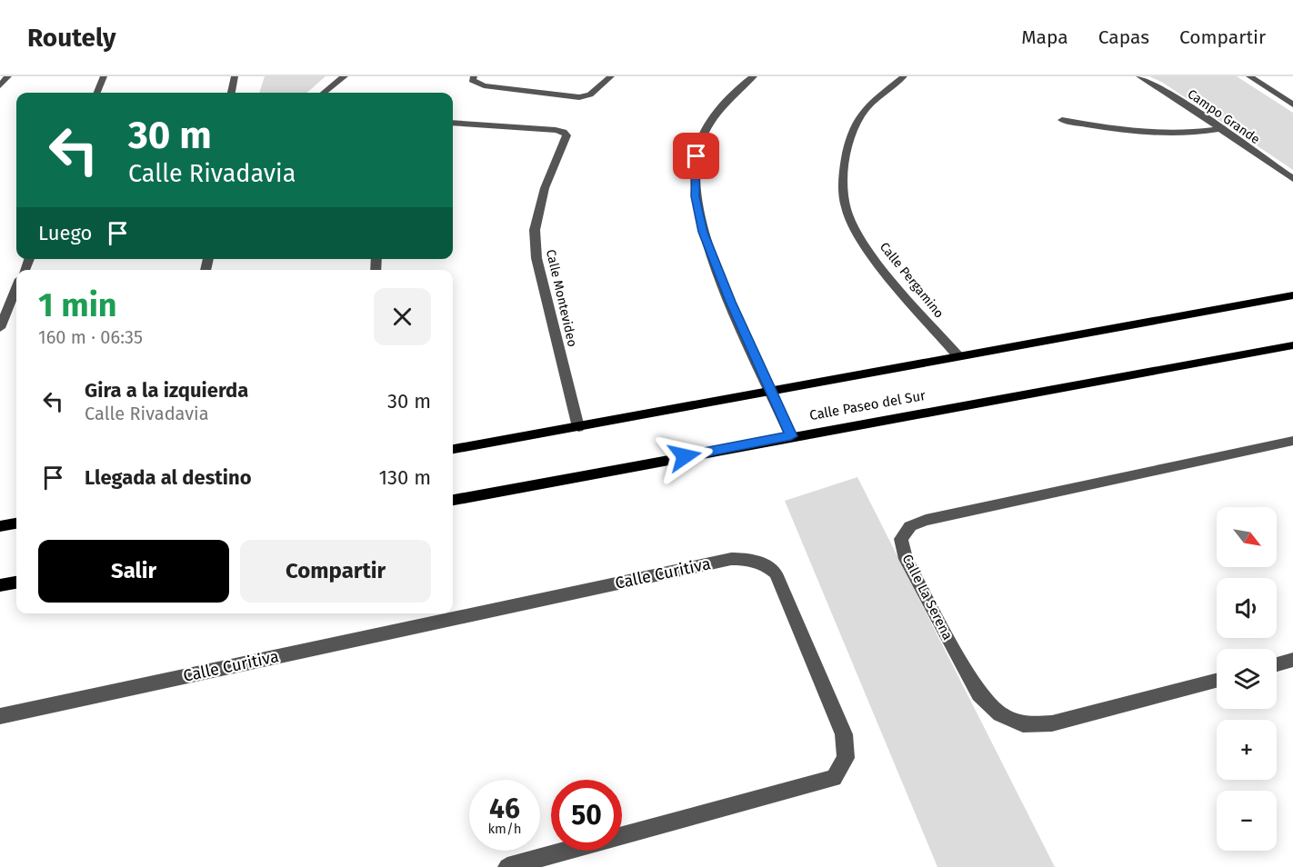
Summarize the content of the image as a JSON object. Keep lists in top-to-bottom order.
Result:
{
  "streets": {
    "main road": ["Calle Paseo del Sur"],
    "street": [
      "Campo Grande",
      "Calle Pergamino",
      "Calle Montevideo",
      "Calle Curitiva",
      "Calle La Serena"
    ]
  },
  "north": "bottom right",
  "page": {
    "header": "Routely",
    "nav": ["Mapa", "Capas", "Compartir"],
    "turn": ["30 m", "Calle Rivadavia"],
    "then": "Luego",
    "heading": ["1 min", "160 m · 06:35"],
    "list": [
      {
        "name": "Gira a la izquierda",
        "note": "Calle Rivadavia",
        "value": "30 m"
      },
      {
        "name": "Llegada al destino",
        "value": "130 m"
      }
    ],
    "map_buttons": ["+", "−"],
    "buttons": ["Salir", "Compartir"],
    "speed": "46 km/h",
    "limit": "50"
  }
}
